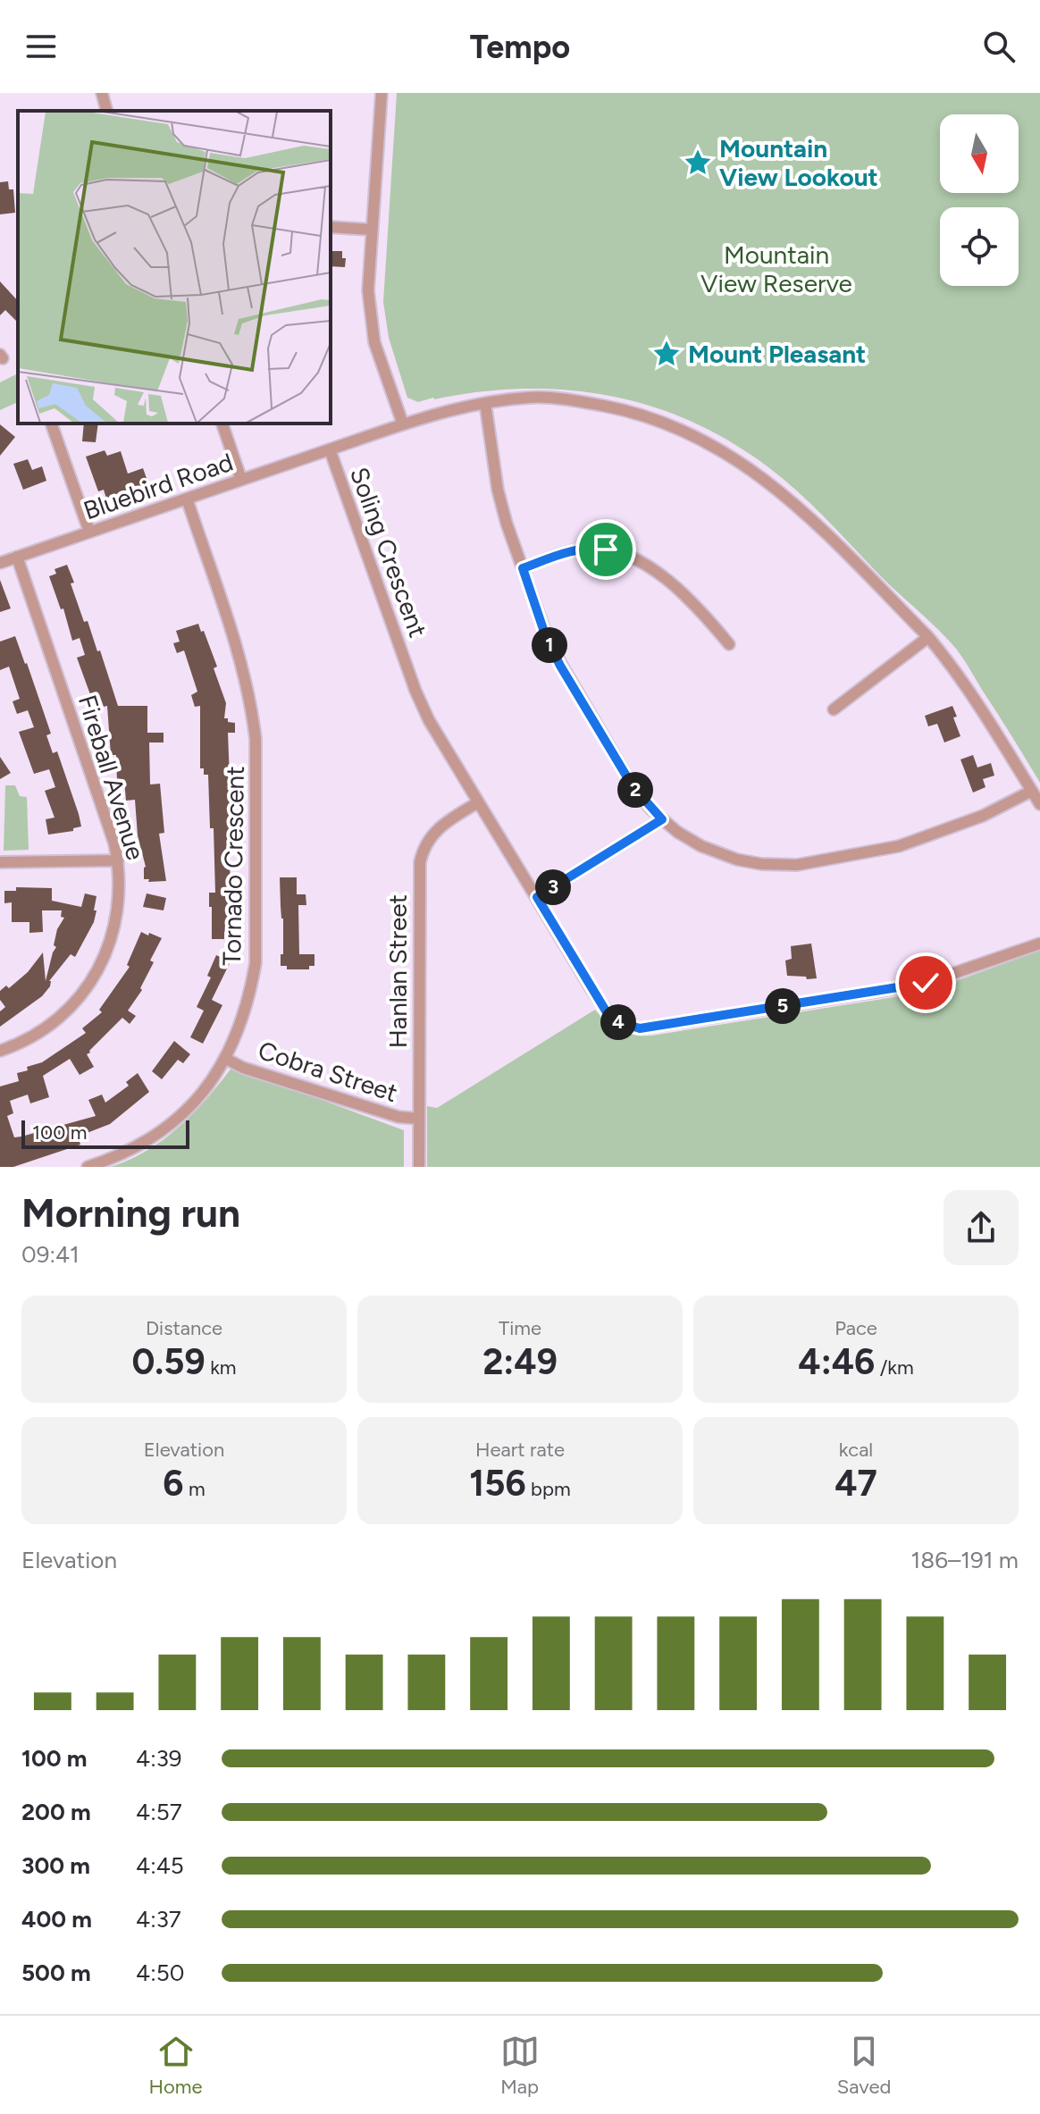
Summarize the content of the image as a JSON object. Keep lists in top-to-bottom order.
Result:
{
  "streets": {
    "street": [
      "Bluebird Road",
      "Soling Crescent",
      "Fireball Avenue",
      "Tornado Crescent",
      "Hanlan Street",
      "Cobra Street"
    ]
  },
  "crossings": [
    ["Bluebird Road", "Soling Crescent"],
    ["Bluebird Road", "Fireball Avenue"],
    ["Bluebird Road", "Tornado Crescent"],
    ["Soling Crescent", "Hanlan Street"],
    ["Tornado Crescent", "Cobra Street"],
    ["Hanlan Street", "Cobra Street"]
  ],
  "parks": ["Mountain View Reserve"],
  "places": {
    "place": ["Mountain View Lookout", "Mount Pleasant"]
  },
  "scale_bar": "100 m",
  "north": "bottom",
  "page": {
    "header": "Tempo",
    "pins": [
      "1",
      "2",
      "3",
      "5",
      "4"
    ],
    "scale": "100 m",
    "heading": ["Morning run", "09:41"],
    "stats": [
      ["Distance", "0.59 km"],
      ["Time", "2:49"],
      ["Pace", "4:46 /km"],
      ["Elevation", "6 m"],
      ["Heart rate", "156 bpm"],
      ["kcal", "47"]
    ],
    "chart": ["Elevation", "186–191 m"],
    "list": [
      {
        "name": "100 m",
        "note": "4:39"
      },
      {
        "name": "200 m",
        "note": "4:57"
      },
      {
        "name": "300 m",
        "note": "4:45"
      },
      {
        "name": "400 m",
        "note": "4:37"
      },
      {
        "name": "500 m",
        "note": "4:50"
      }
    ],
    "tabs": ["Home", "Map", "Saved"]
  }
}
